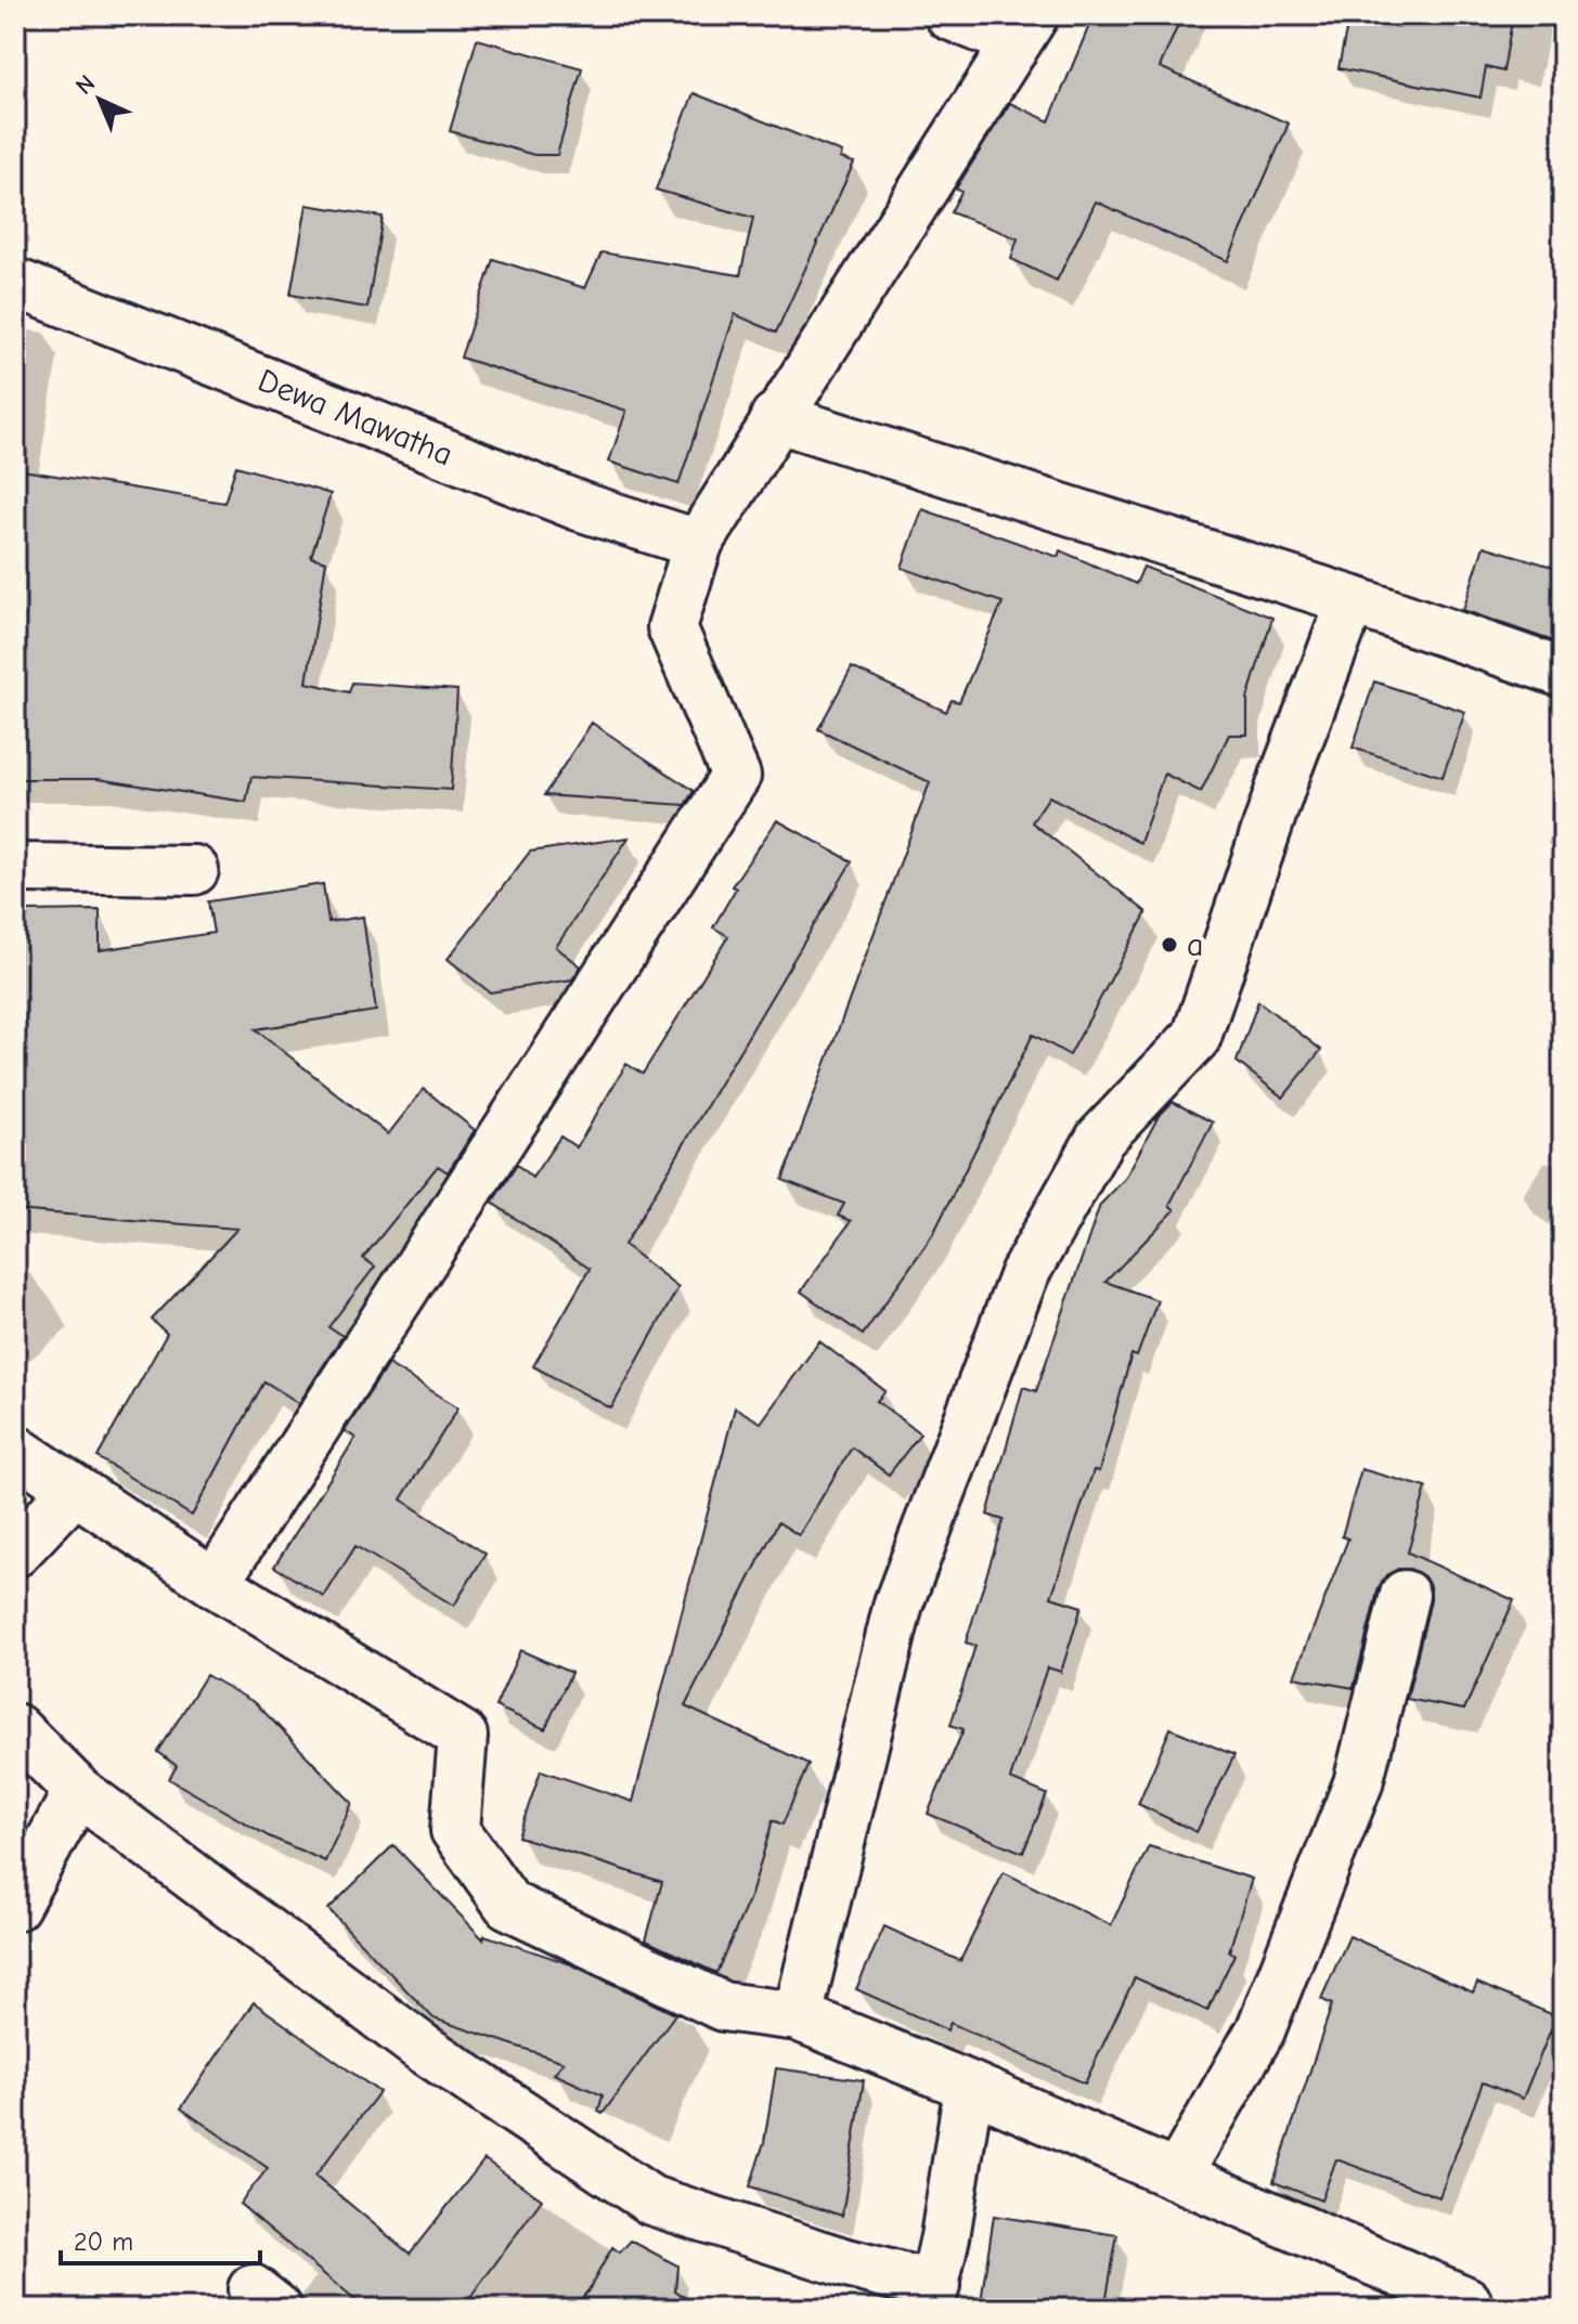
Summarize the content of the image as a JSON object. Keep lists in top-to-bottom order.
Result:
{
  "streets": {
    "street": ["Dewa Mawatha"]
  },
  "places": ["a"],
  "scale_bar": "20 m",
  "north": "top left"
}
